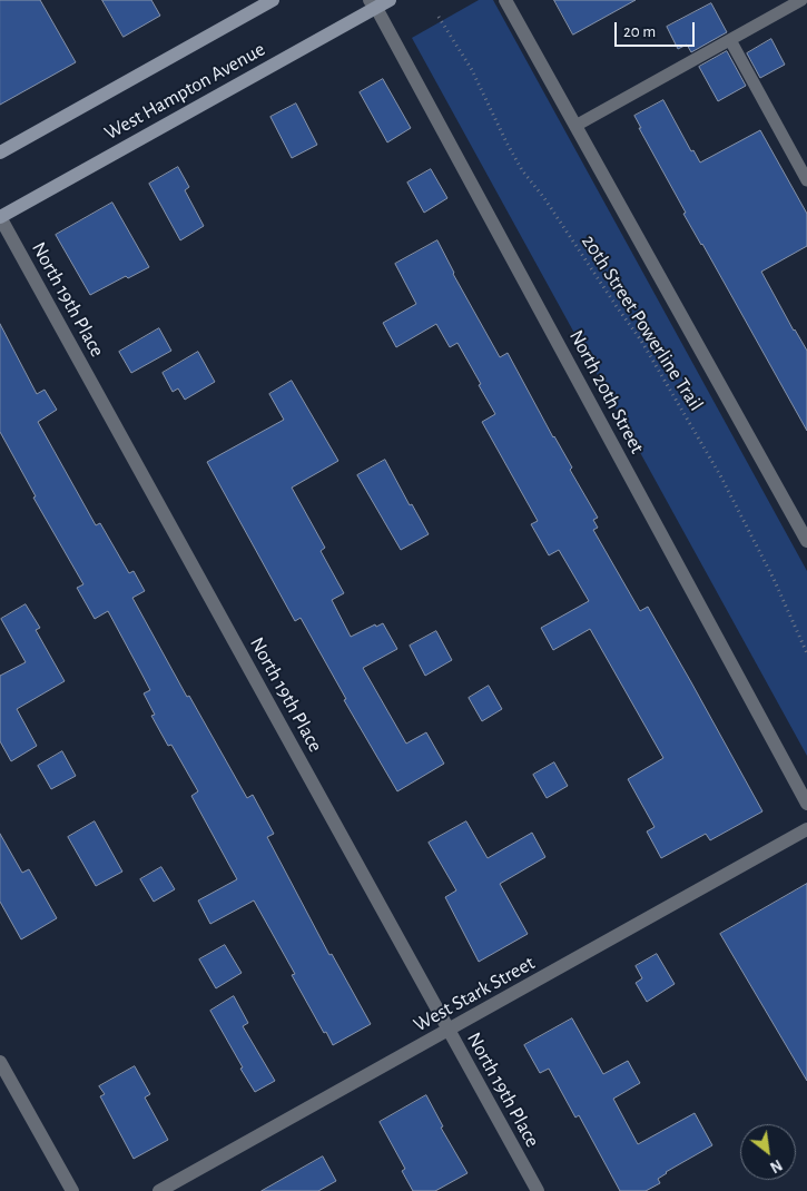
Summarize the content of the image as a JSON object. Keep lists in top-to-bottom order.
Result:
{
  "streets": {
    "main road": ["West Hampton Avenue"],
    "street": ["North 19th Place", "North 20th Street", "West Stark Street"],
    "path": ["20th Street Powerline Trail"]
  },
  "crossings": [
    ["West Hampton Avenue", "North 19th Place"],
    ["West Hampton Avenue", "North 20th Street"],
    ["North 19th Place", "West Stark Street"]
  ],
  "scale_bar": "20 m",
  "north": "bottom right"
}
